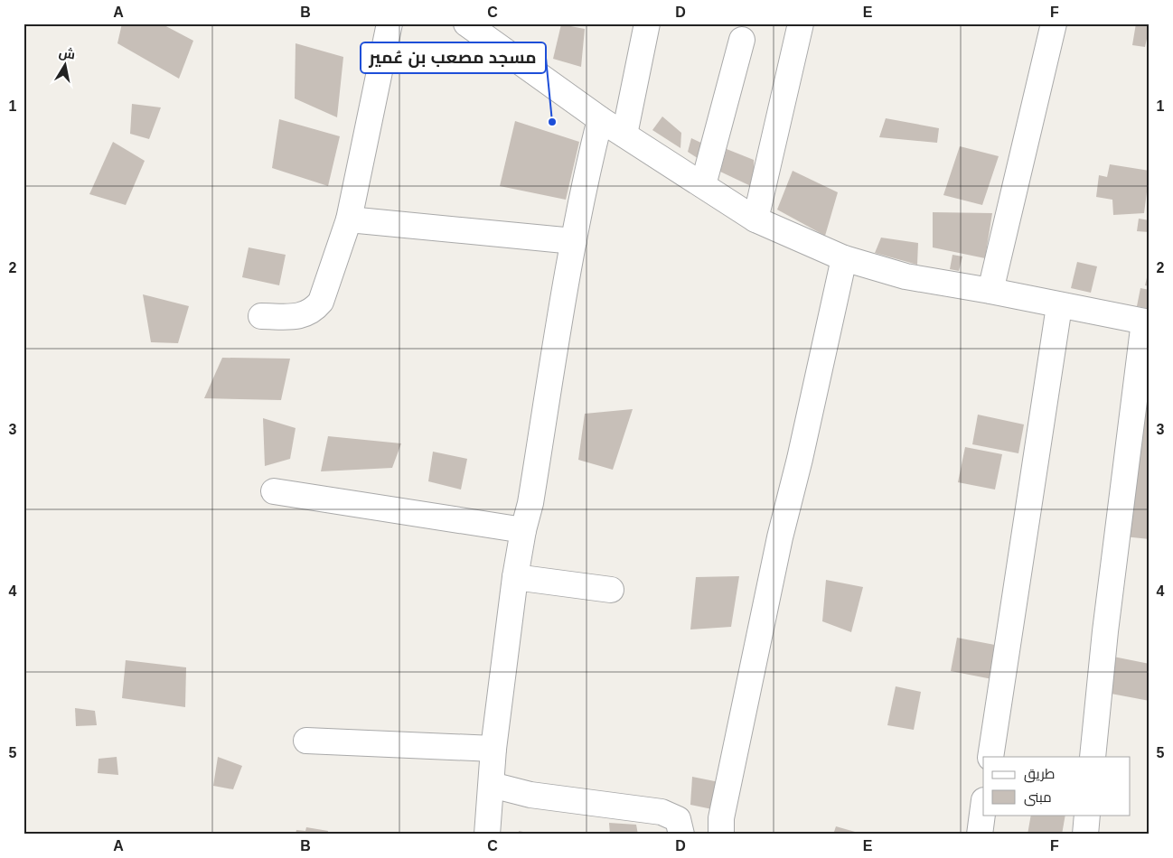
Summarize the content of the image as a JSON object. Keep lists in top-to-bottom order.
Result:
{
  "places": ["مسجد مصعب بن عُمير"],
  "legend": ["طريق", "مبنى"],
  "north": "top",
  "grid": {
    "columns": [
      "A",
      "B",
      "C",
      "D",
      "E",
      "F"
    ],
    "rows": [
      "1",
      "2",
      "3",
      "4",
      "5"
    ]
  }
}
